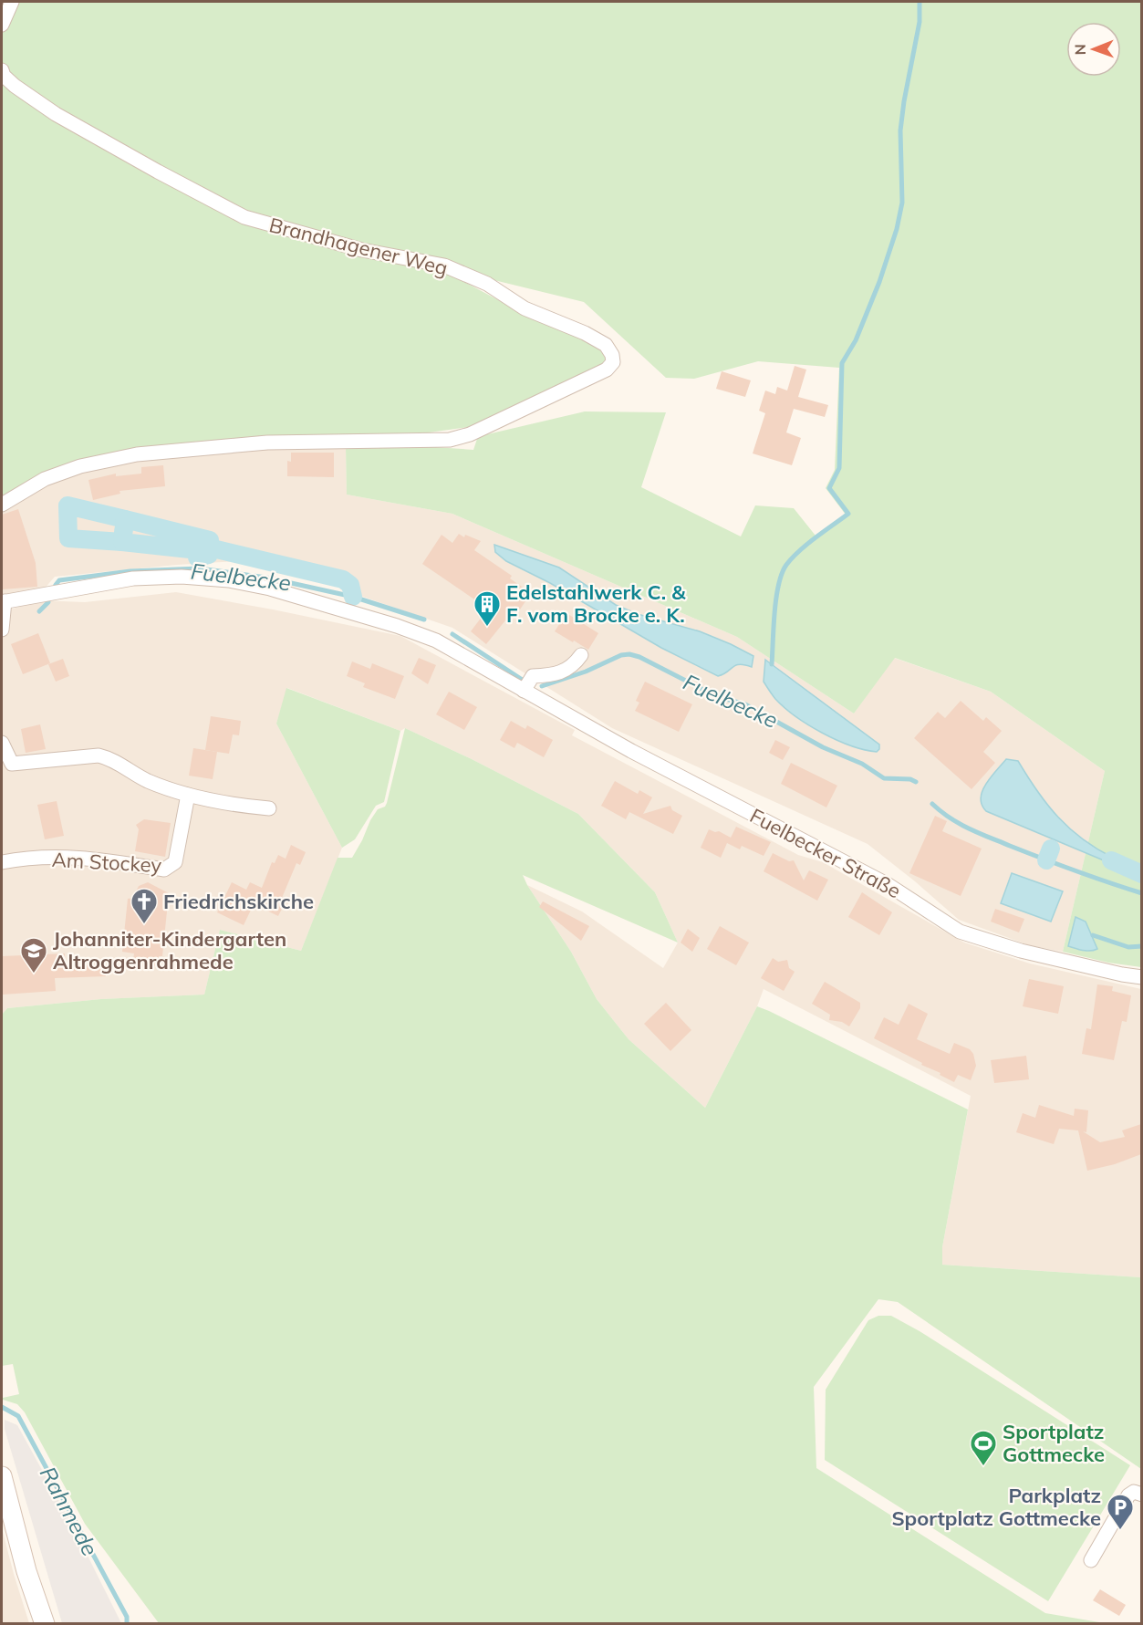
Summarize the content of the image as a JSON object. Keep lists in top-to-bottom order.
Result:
{
  "streets": {
    "street": ["Brandhagener Weg", "Fuelbecker Straße", "Am Stockey"]
  },
  "water": ["Fuelbecke", "Rahmede"],
  "places": {
    "building": ["Edelstahlwerk C. & F. vom Brocke e. K."],
    "church": ["Friedrichskirche"],
    "school or university": ["Johanniter-Kindergarten Altroggenrahmede"],
    "sports": ["Sportplatz Gottmecke"],
    "parking": ["Parkplatz Sportplatz Gottmecke"]
  },
  "north": "left"
}
